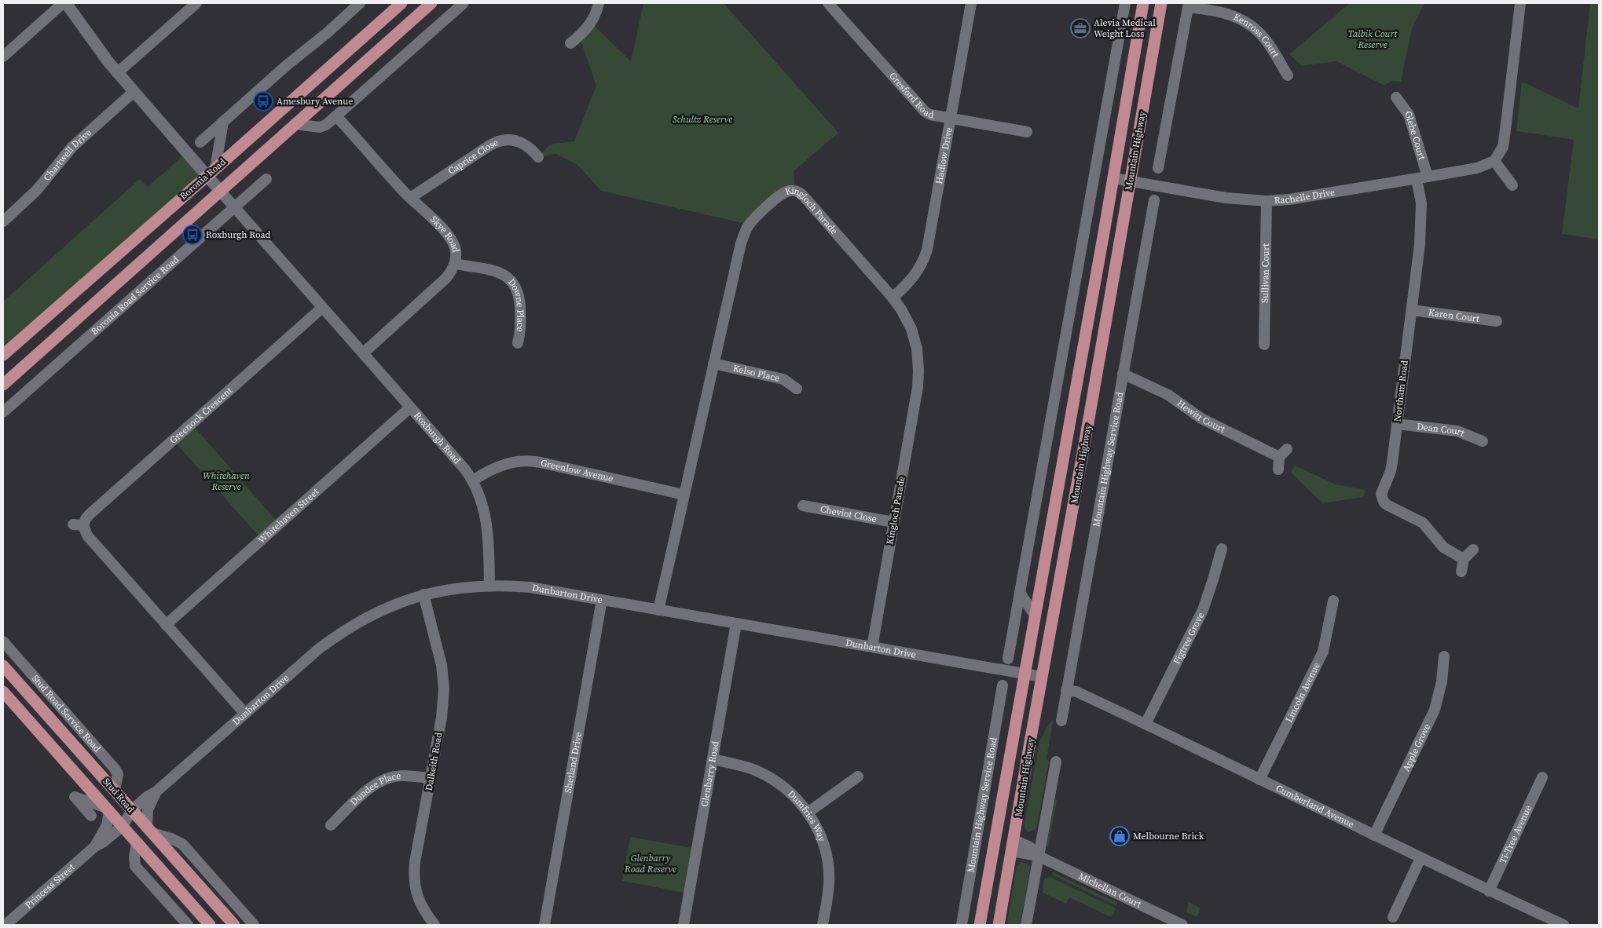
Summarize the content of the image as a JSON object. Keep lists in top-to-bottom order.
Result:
{
  "streets": {
    "main road": ["Mountain Highway", "Boronia Road", "Stud Road"],
    "street": [
      "Kenross Court",
      "Gresford Road",
      "Glebe Court",
      "Chartwell Drive",
      "Caprice Close",
      "Hadlow Drive",
      "Rachelle Drive",
      "Kingloch Parade",
      "Skye Road",
      "Sullivan Court",
      "Boronia Road Service Road",
      "Downe Place",
      "Karen Court",
      "Kelso Place",
      "Northam Road",
      "Greenock Crescent",
      "Hewitt Court",
      "Dean Court",
      "Roxburgh Road",
      "Mountain Highway Service Road",
      "Greenlow Avenue",
      "Cheviot Close",
      "Whitehaven Street",
      "Dunbarton Drive",
      "Figtree Grove",
      "Lincoln Avenue",
      "Stud Road Service Road",
      "Apple Grove",
      "Dalkeith Road",
      "Shetland Drive",
      "Glenbarry Road",
      "Dundee Place",
      "Cumberland Avenue",
      "Dumfries Way",
      "Ti-Tree Avenue",
      "Princess Street",
      "Michellan Court"
    ]
  },
  "crossings": [
    ["Gresford Road", "Hadlow Drive"],
    ["Glebe Court", "Rachelle Drive"],
    ["Mountain Highway", "Rachelle Drive"],
    ["Mountain Highway", "Dunbarton Drive"],
    ["Mountain Highway", "Michellan Court"],
    ["Caprice Close", "Skye Road"],
    ["Hadlow Drive", "Kingloch Parade"],
    ["Boronia Road", "Roxburgh Road"],
    ["Rachelle Drive", "Sullivan Court"],
    ["Rachelle Drive", "Northam Road"],
    ["Kingloch Parade", "Kelso Place"],
    ["Kingloch Parade", "Greenlow Avenue"],
    ["Kingloch Parade", "Cheviot Close"],
    ["Kingloch Parade", "Dunbarton Drive"],
    ["Skye Road", "Downe Place"],
    ["Skye Road", "Roxburgh Road"],
    ["Boronia Road Service Road", "Roxburgh Road"],
    ["Karen Court", "Northam Road"],
    ["Northam Road", "Dean Court"],
    ["Greenock Crescent", "Roxburgh Road"],
    ["Greenock Crescent", "Whitehaven Street"],
    ["Greenock Crescent", "Dunbarton Drive"],
    ["Hewitt Court", "Mountain Highway Service Road"],
    ["Roxburgh Road", "Greenlow Avenue"],
    ["Roxburgh Road", "Whitehaven Street"],
    ["Roxburgh Road", "Dunbarton Drive"],
    ["Mountain Highway Service Road", "Cumberland Avenue"],
    ["Dunbarton Drive", "Dalkeith Road"],
    ["Dunbarton Drive", "Shetland Drive"],
    ["Dunbarton Drive", "Glenbarry Road"],
    ["Dunbarton Drive", "Stud Road"],
    ["Dunbarton Drive", "Princess Street"],
    ["Figtree Grove", "Cumberland Avenue"],
    ["Lincoln Avenue", "Cumberland Avenue"],
    ["Stud Road Service Road", "Stud Road"],
    ["Apple Grove", "Cumberland Avenue"],
    ["Dalkeith Road", "Dundee Place"],
    ["Glenbarry Road", "Dumfries Way"],
    ["Stud Road", "Princess Street"],
    ["Cumberland Avenue", "Ti-Tree Avenue"]
  ],
  "parks": [
    "Talbik Court Reserve",
    "Schultz Reserve",
    "Whitehaven Reserve",
    "Glenbarry Road Reserve"
  ],
  "places": {
    "office": ["Alevia Medical Weight Loss"],
    "bus stop": ["Amesbury Avenue", "Roxburgh Road"],
    "shop": ["Melbourne Brick"]
  }
}
